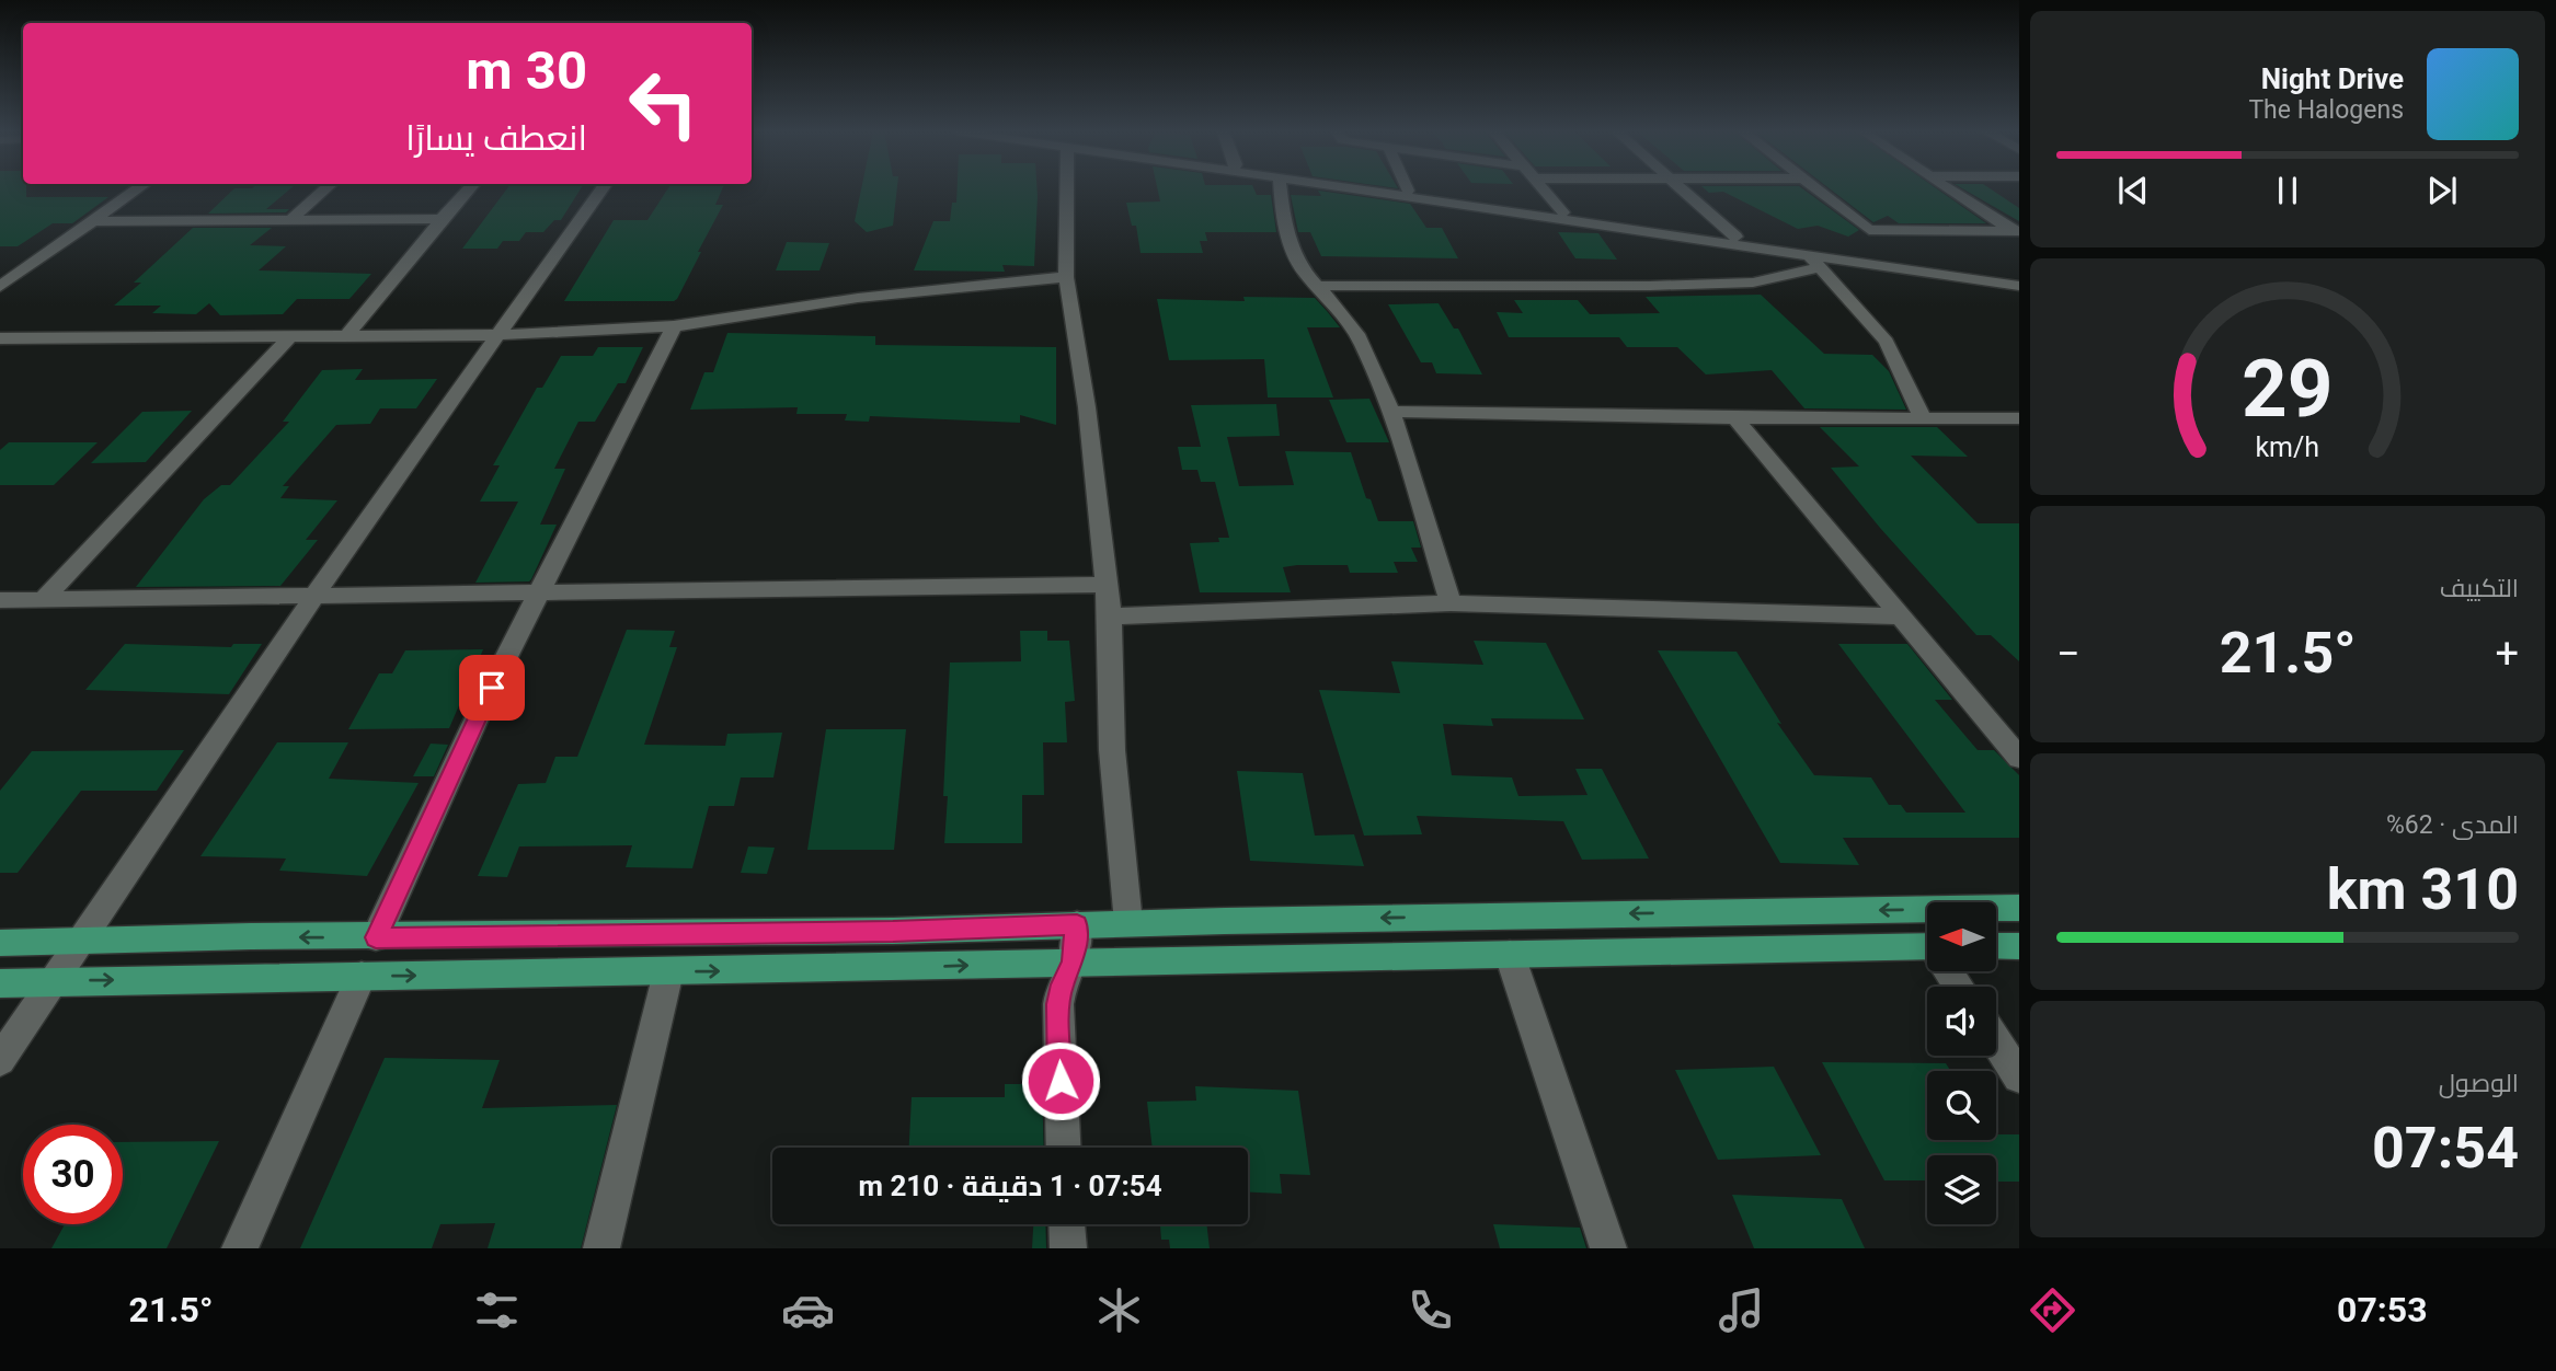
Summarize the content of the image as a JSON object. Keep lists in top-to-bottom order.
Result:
{
  "north": "left",
  "page": {
    "turn": ["30 m", "انعطف يسارًا"],
    "song": ["Night Drive", "The Halogens"],
    "tile": [
      "التكييف",
      ["المدى · 62%", "310 km"],
      ["الوصول", "07:54"]
    ],
    "heat": ["−", "21.5°", "+"],
    "limit": "30",
    "trip": "07:54 · 1 دقيقة · 210 m",
    "tabs": ["07:53", "21.5°"],
    "gauge": ["29", "km/h"]
  }
}
